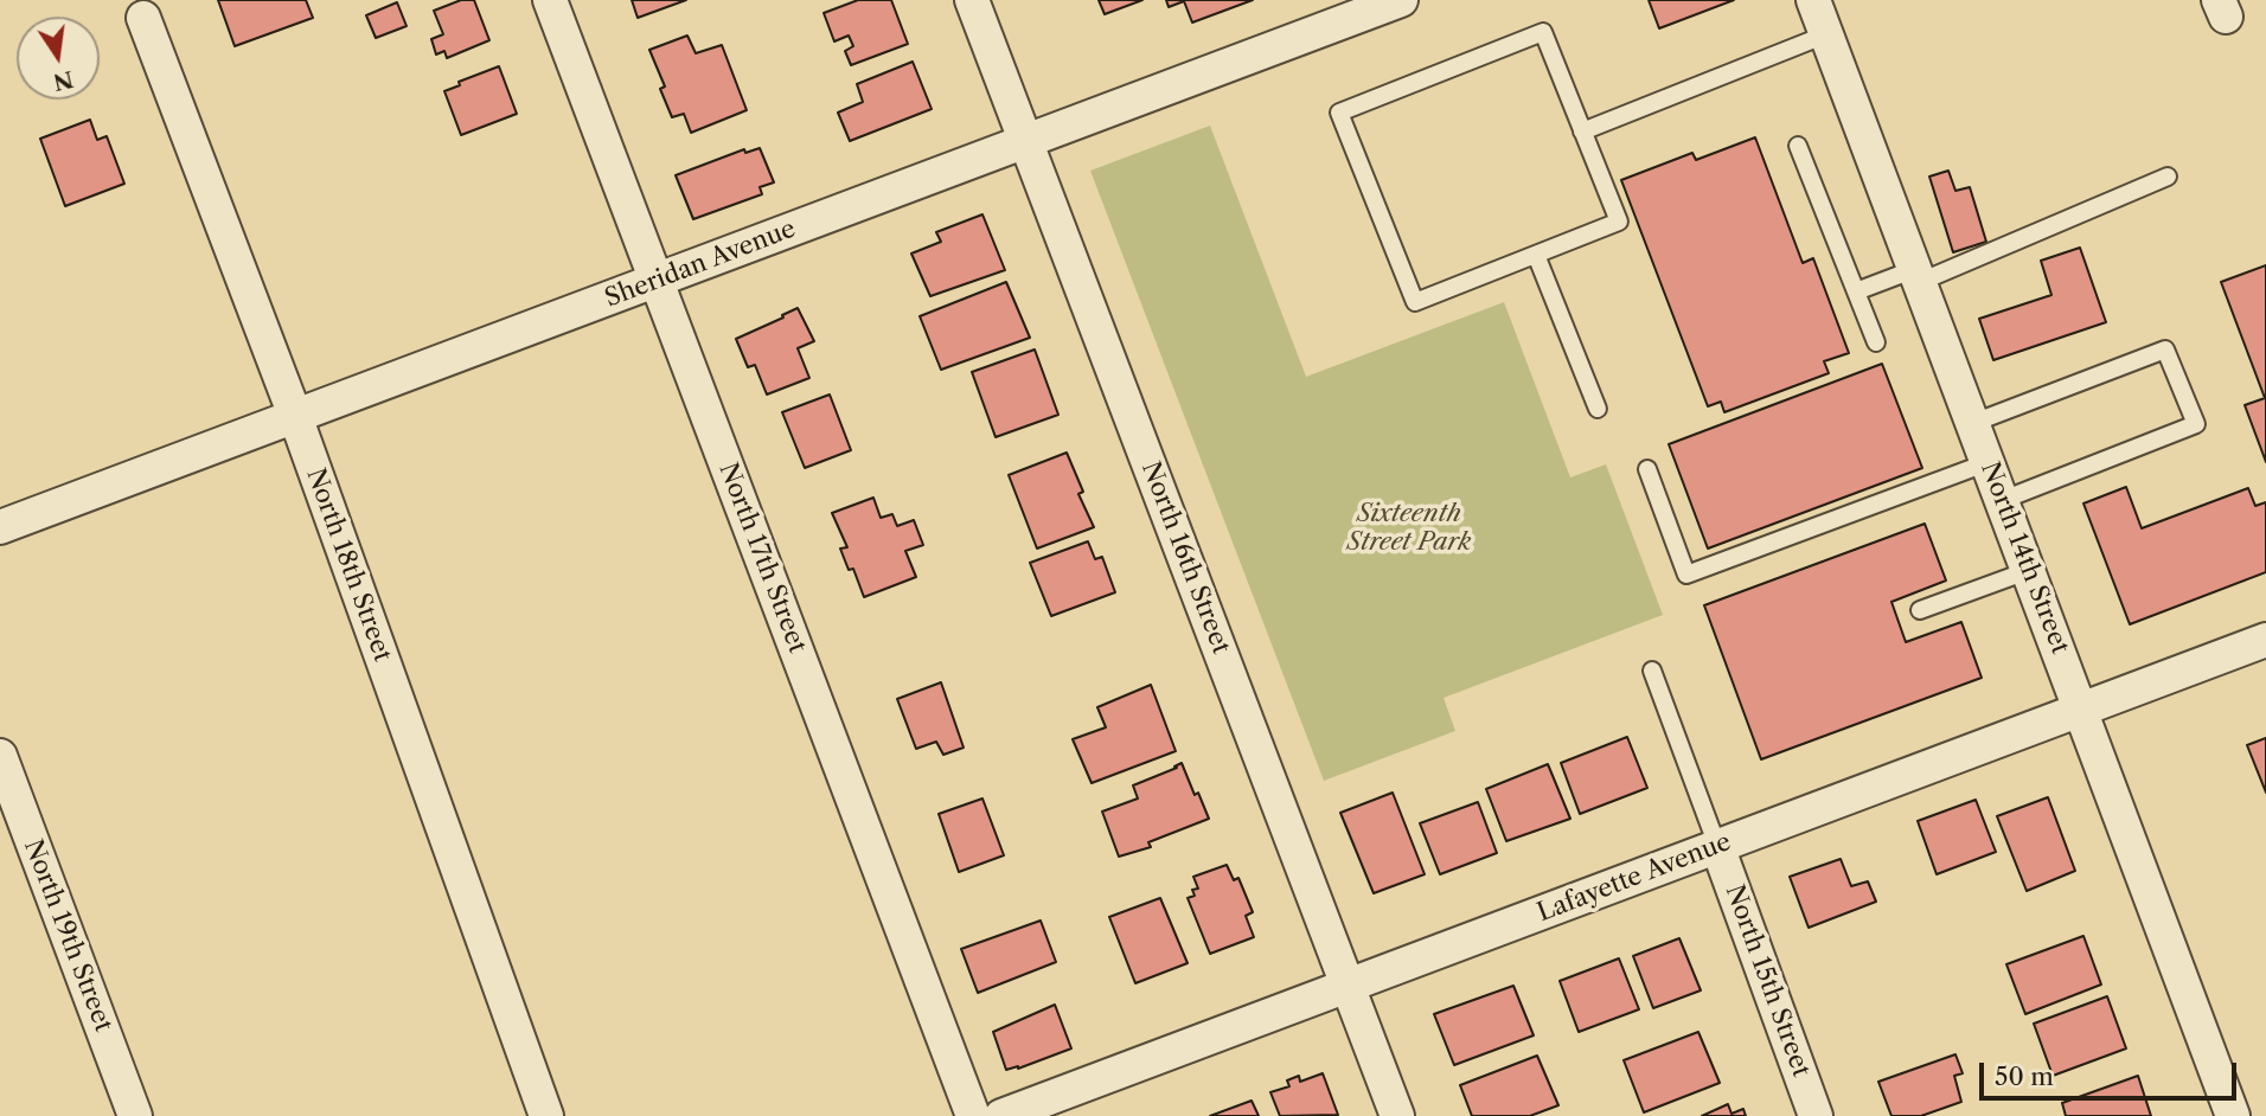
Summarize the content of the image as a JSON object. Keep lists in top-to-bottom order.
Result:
{
  "streets": {
    "street": [
      "Sheridan Avenue",
      "North 17th Street",
      "North 16th Street",
      "North 14th Street",
      "North 18th Street",
      "Lafayette Avenue",
      "North 19th Street",
      "North 15th Street"
    ]
  },
  "crossings": [
    ["Sheridan Avenue", "North 17th Street"],
    ["Sheridan Avenue", "North 16th Street"],
    ["Sheridan Avenue", "North 18th Street"],
    ["North 16th Street", "Lafayette Avenue"],
    ["North 14th Street", "Lafayette Avenue"],
    ["Lafayette Avenue", "North 15th Street"]
  ],
  "parks": ["Sixteenth Street Park"],
  "scale_bar": "50 m",
  "north": "bottom"
}
